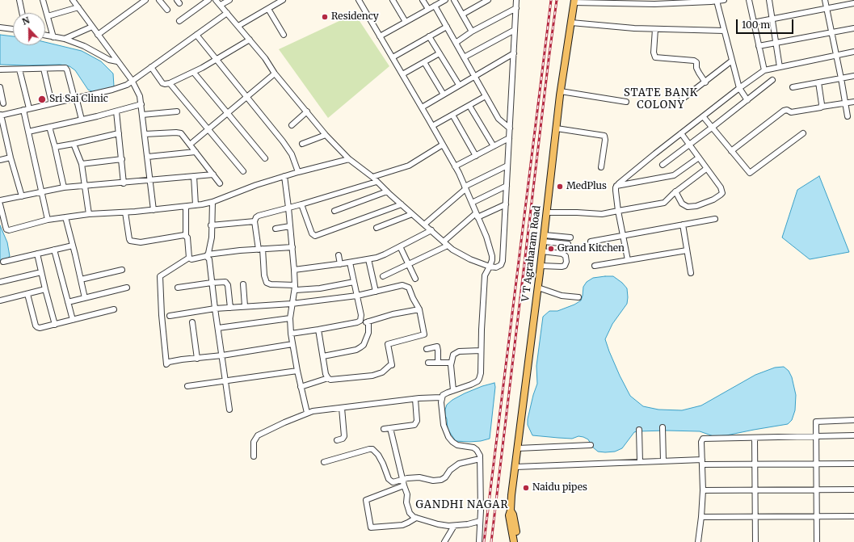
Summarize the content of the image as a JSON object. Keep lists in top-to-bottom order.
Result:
{
  "streets": {
    "main road": ["V T Agraharam Road"]
  },
  "districts": ["STATE BANK COLONY", "GANDHI NAGAR"],
  "places": [
    "Residency",
    "Sri Sai Clinic",
    "MedPlus",
    "Grand Kitchen",
    "Naidu pipes"
  ],
  "scale_bar": "100 m",
  "north": "top"
}
